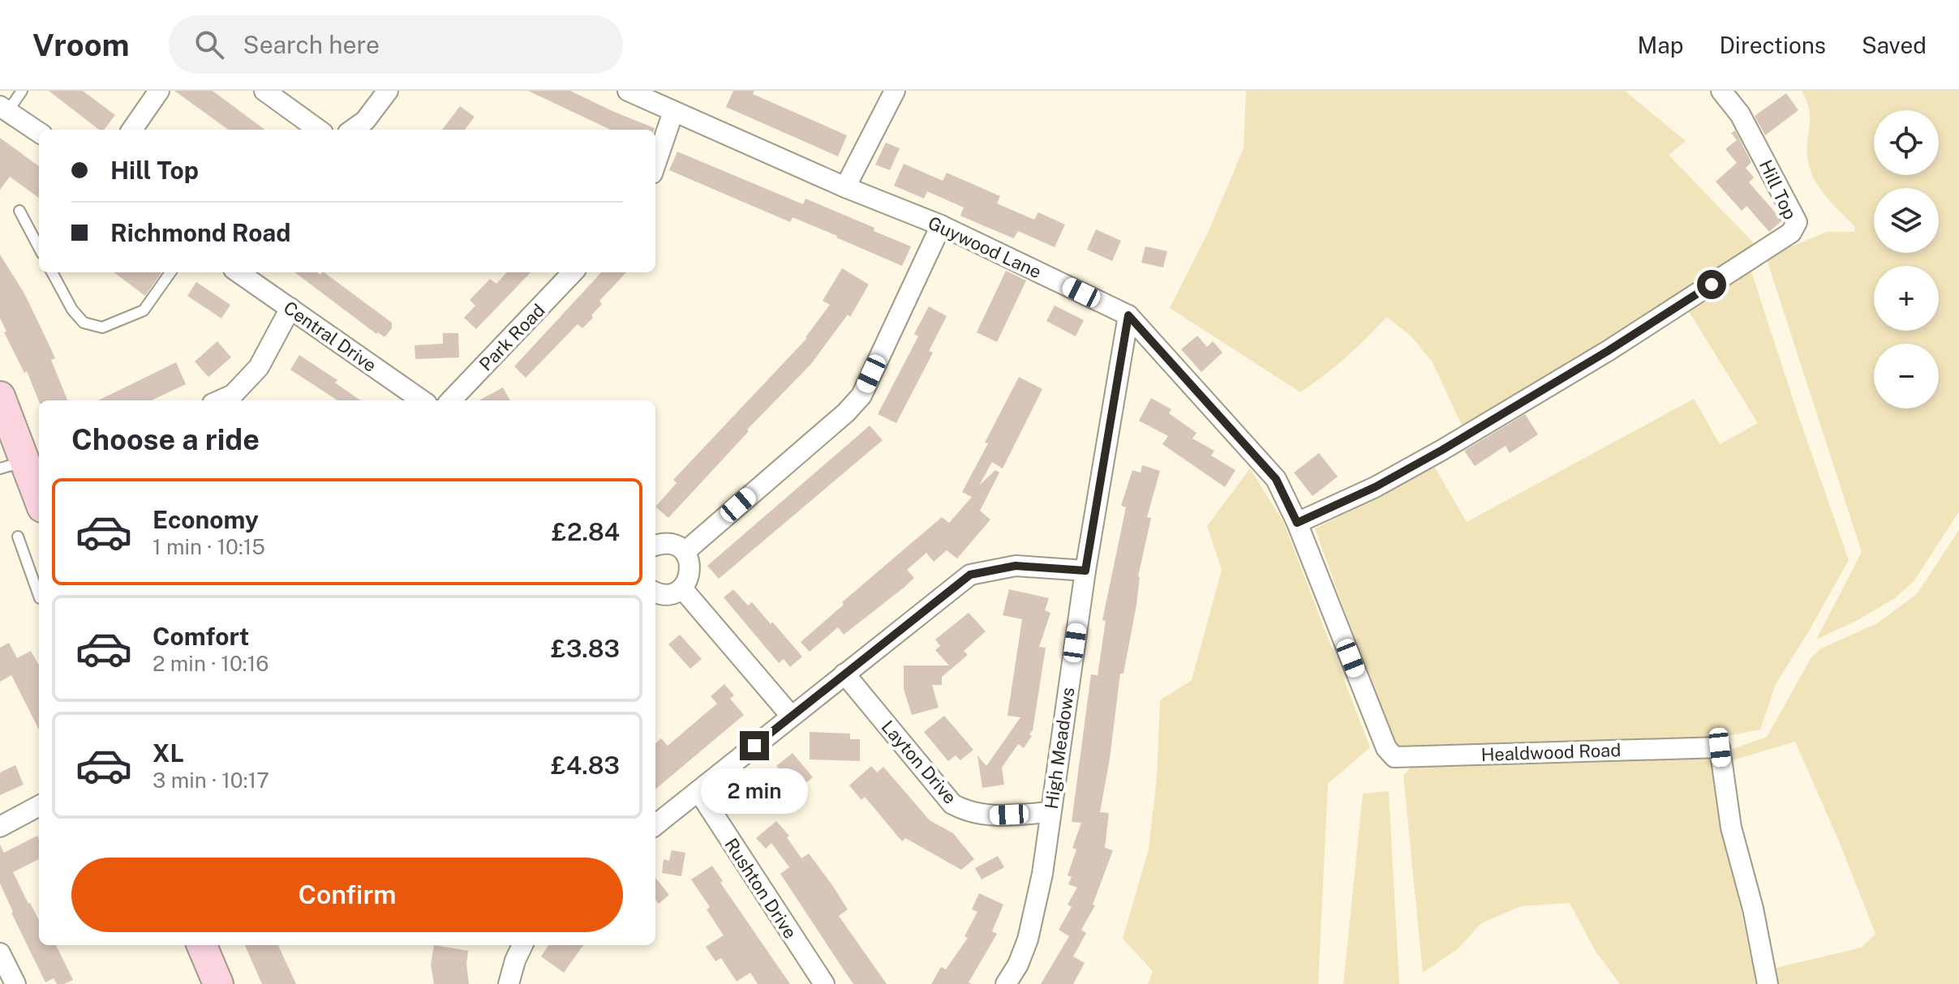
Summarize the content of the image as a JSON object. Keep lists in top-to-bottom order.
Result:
{
  "streets": {
    "street": [
      "Hill Top",
      "Guywood Lane",
      "Central Drive",
      "Park Road",
      "High Meadows",
      "Healdwood Road",
      "Layton Drive",
      "Rushton Drive"
    ]
  },
  "crossings": [
    ["Hill Top", "Guywood Lane"],
    ["Hill Top", "Healdwood Road"],
    ["Guywood Lane", "High Meadows"],
    ["Guywood Lane", "Healdwood Road"],
    ["High Meadows", "Layton Drive"]
  ],
  "page": {
    "header": "Vroom",
    "search": "Search here",
    "nav": ["Map", "Directions", "Saved"],
    "map_buttons": ["+", "−"],
    "banner": ["Hill Top", "Richmond Road"],
    "heading": "Choose a ride",
    "list": [
      {
        "name": "Economy",
        "note": "1 min · 10:15",
        "value": "£2.84"
      },
      {
        "name": "Comfort",
        "note": "2 min · 10:16",
        "value": "£3.83"
      },
      {
        "name": "XL",
        "note": "3 min · 10:17",
        "value": "£4.83"
      }
    ],
    "bubble": "2 min",
    "buttons": "Confirm"
  }
}
